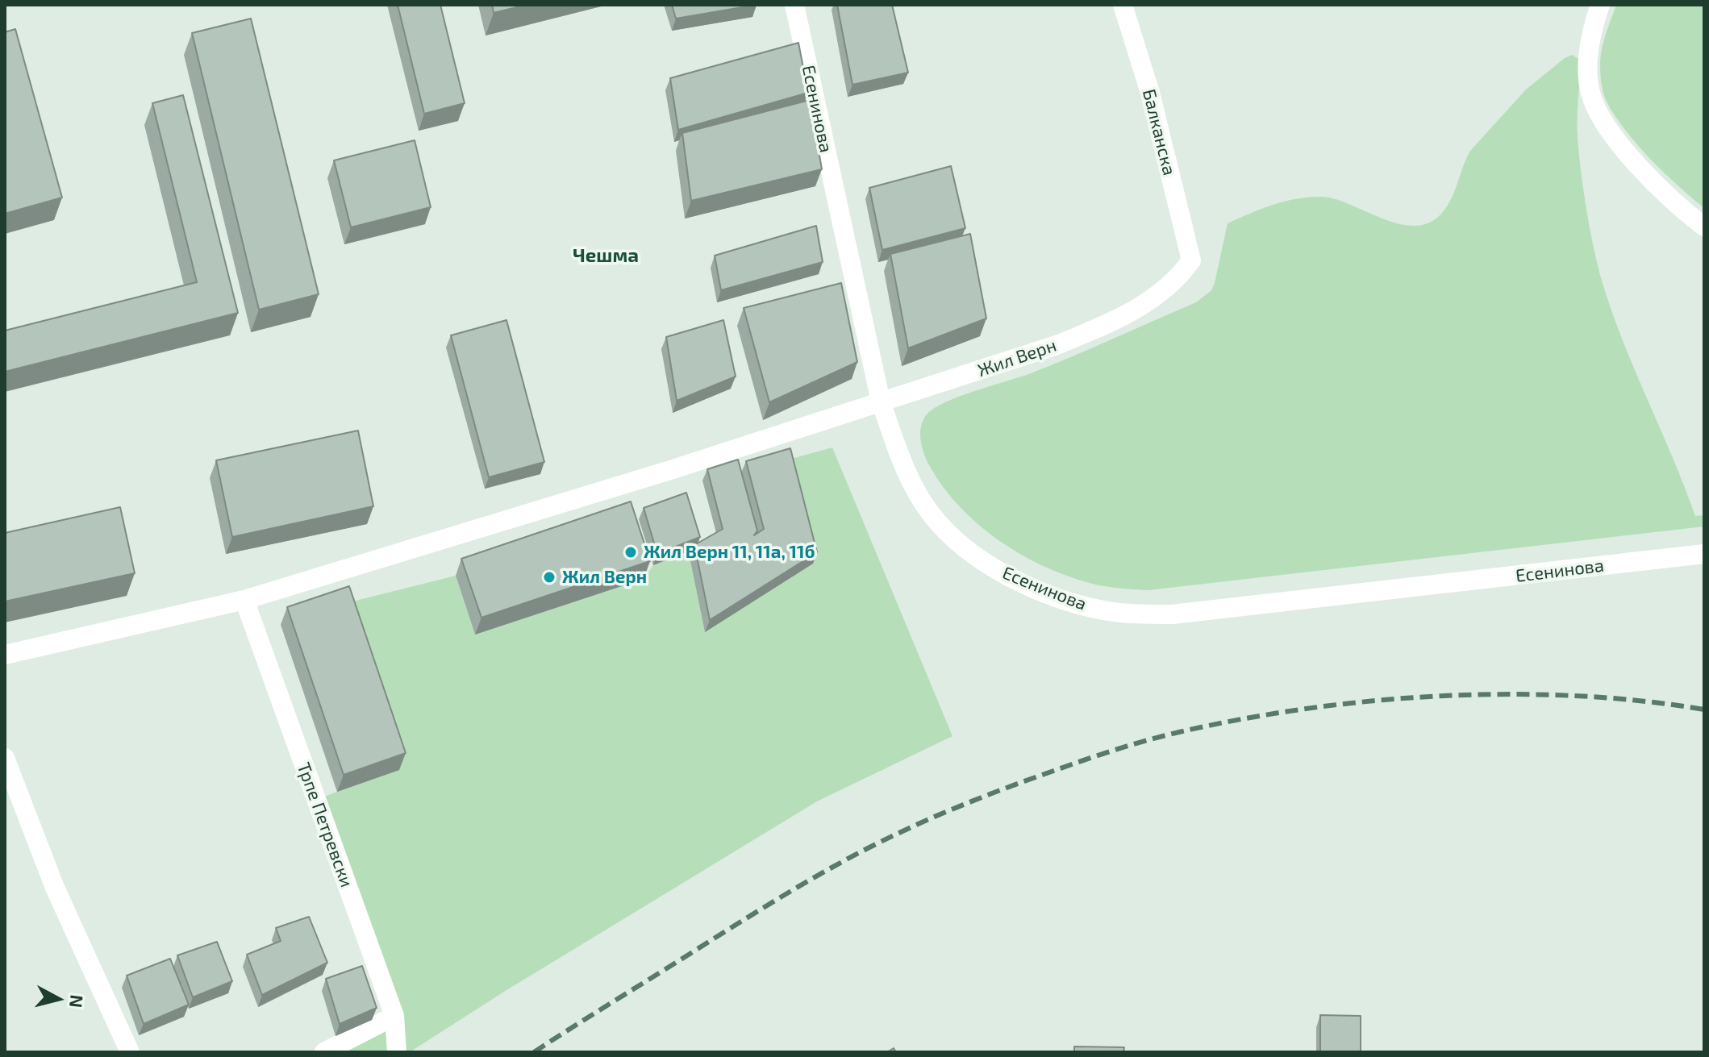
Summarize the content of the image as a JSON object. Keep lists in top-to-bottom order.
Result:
{
  "streets": {
    "street": [
      "Есенинова",
      "Балканска",
      "Жил Верн",
      "Трпе Петревски"
    ]
  },
  "crossings": [
    ["Есенинова", "Жил Верн"],
    ["Балканска", "Жил Верн"],
    ["Жил Верн", "Трпе Петревски"]
  ],
  "districts": ["Чешма"],
  "places": ["Жил Верн 11, 11а, 11б", "Жил Верн"],
  "north": "right"
}
